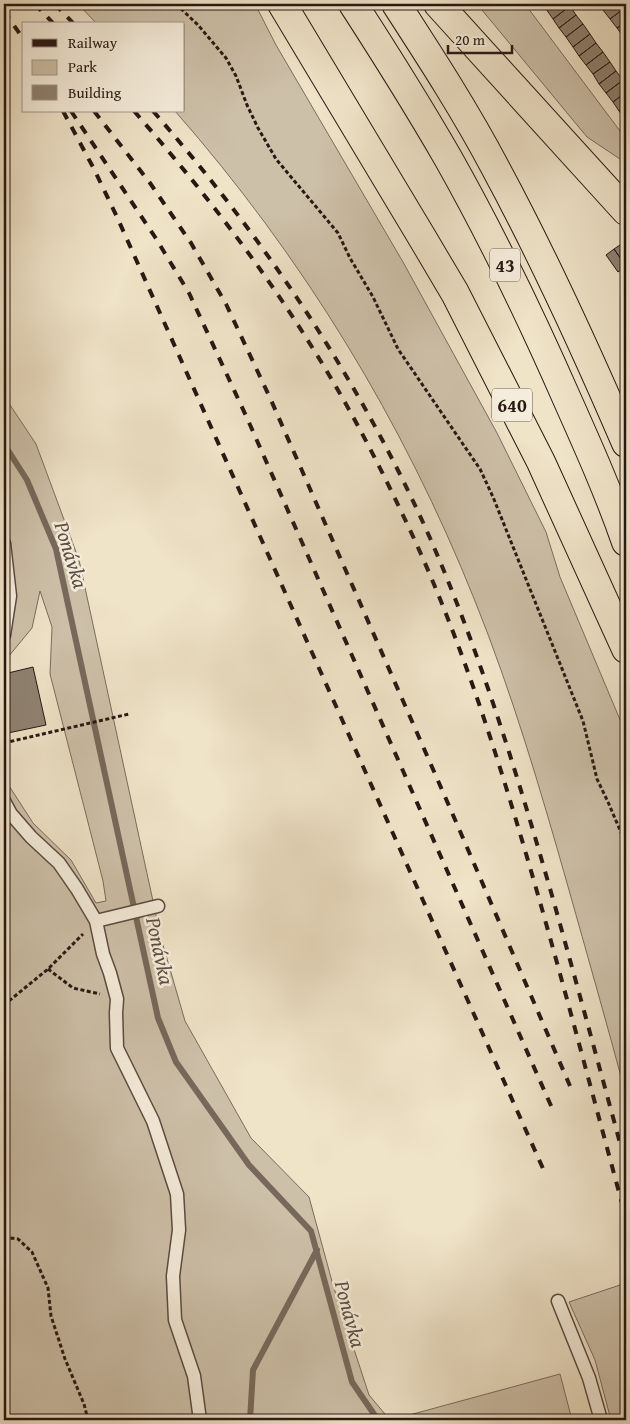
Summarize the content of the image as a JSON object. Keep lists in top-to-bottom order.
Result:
{
  "streets": {
    "highway": ["43", "640"]
  },
  "water": ["Ponávka"],
  "legend": ["Railway", "Park", "Building"],
  "scale_bar": "20 m"
}
